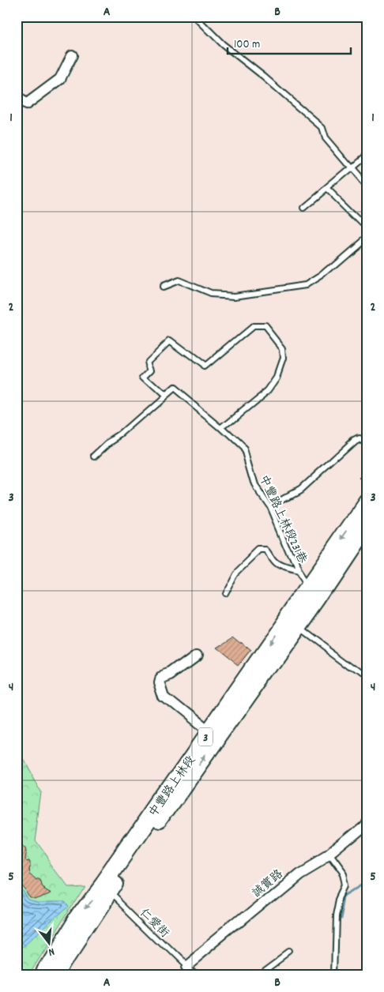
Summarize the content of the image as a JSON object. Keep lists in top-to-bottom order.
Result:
{
  "streets": {
    "main road": ["3", "中豐路上林段"],
    "street": ["誠實路"],
    "lane": ["中豐路上林段231巷", "仁愛街"]
  },
  "crossings": [
    ["中豐路上林段231巷", "中豐路上林段"],
    ["中豐路上林段", "仁愛街"],
    ["誠實路", "仁愛街"]
  ],
  "scale_bar": "100 m",
  "north": "bottom",
  "grid": {
    "columns": ["A", "B"],
    "rows": [
      "1",
      "2",
      "3",
      "4",
      "5"
    ]
  }
}
